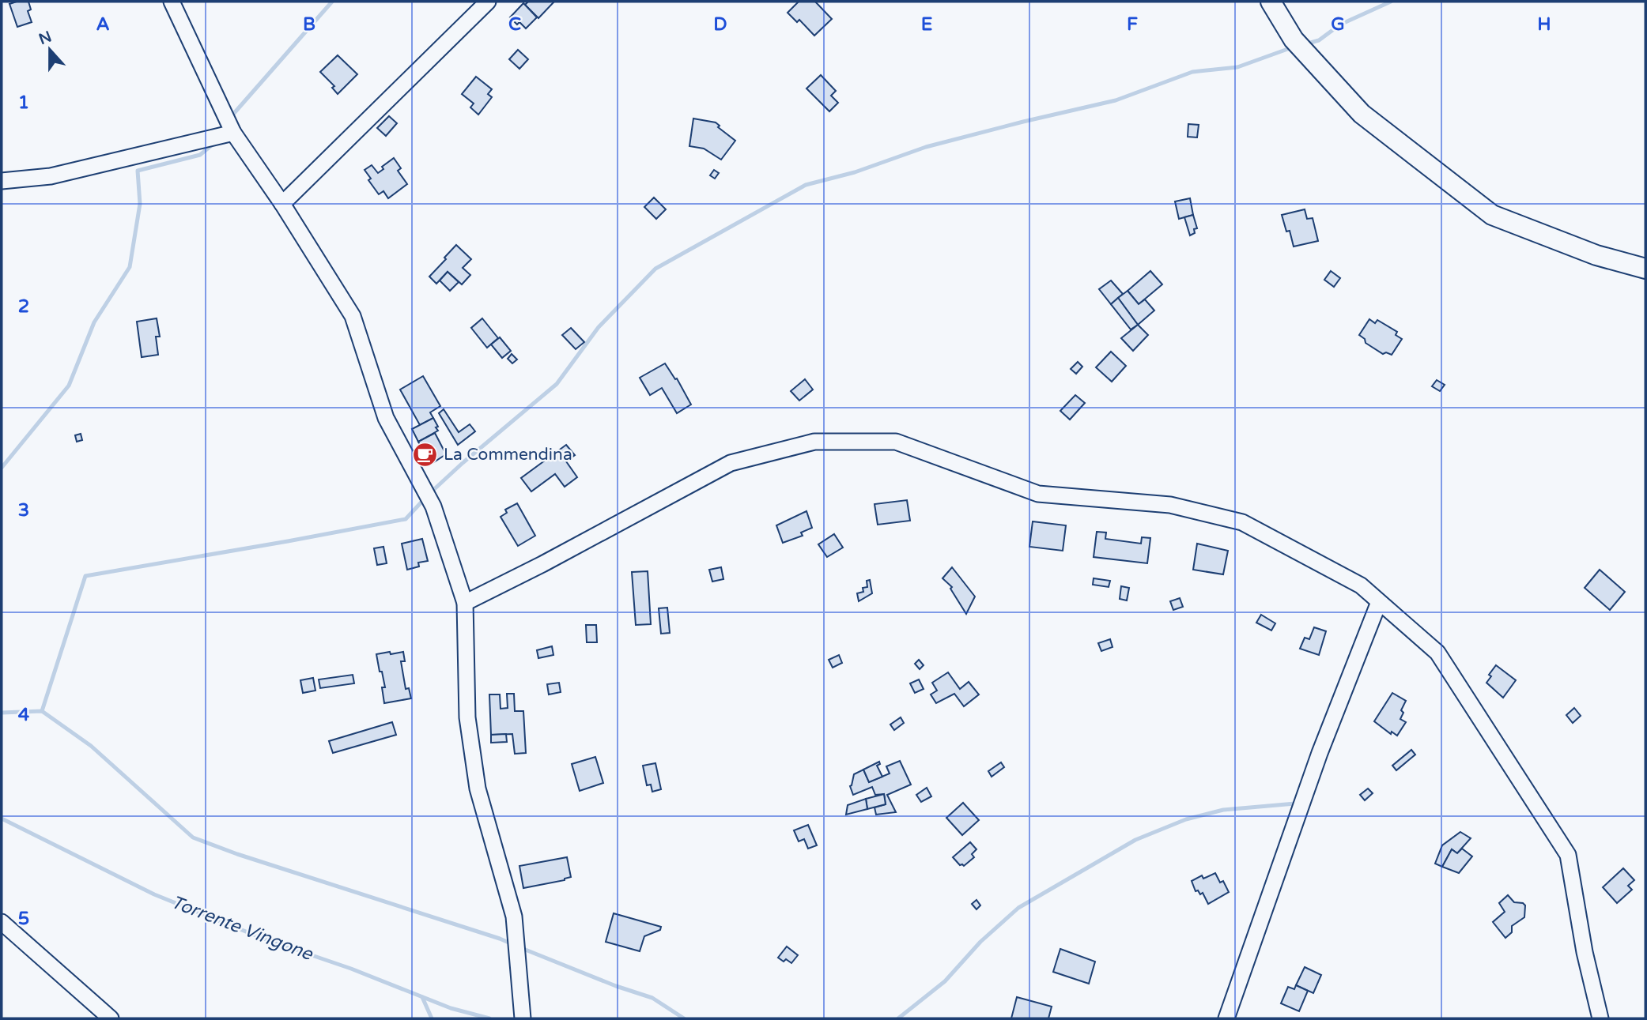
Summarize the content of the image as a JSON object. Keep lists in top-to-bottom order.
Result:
{
  "water": ["Torrente Vingone"],
  "places": {
    "cafe": ["La Commendina"]
  },
  "north": "top",
  "grid": {
    "columns": [
      "A",
      "B",
      "C",
      "D",
      "E",
      "F",
      "G",
      "H"
    ],
    "rows": [
      "1",
      "2",
      "3",
      "4",
      "5"
    ]
  }
}
